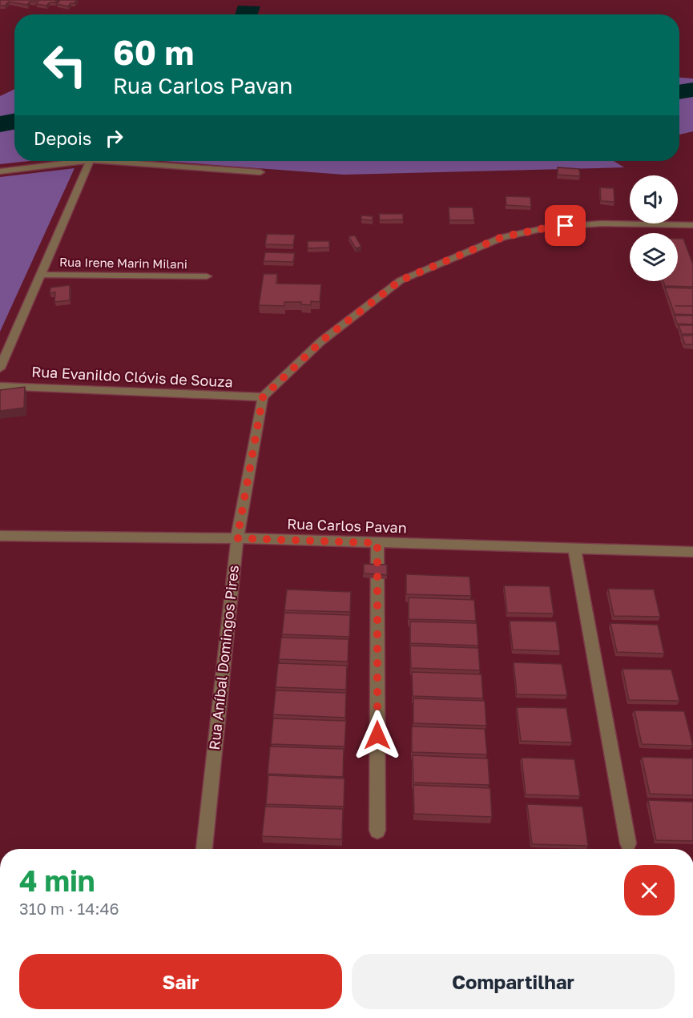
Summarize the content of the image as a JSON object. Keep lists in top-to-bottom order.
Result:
{
  "streets": {
    "street": [
      "Rua Irene Marin Milani",
      "Rua Evanildo Clóvis de Souza",
      "Rua Carlos Pavan",
      "Rua Aníbal Domingos Pires"
    ]
  },
  "crossings": [
    ["Rua Evanildo Clóvis de Souza", "Rua Aníbal Domingos Pires"],
    ["Rua Carlos Pavan", "Rua Aníbal Domingos Pires"]
  ],
  "page": {
    "turn": ["60 m", "Rua Carlos Pavan"],
    "then": "Depois",
    "heading": ["4 min", "310 m · 14:46"],
    "buttons": ["Sair", "Compartilhar"]
  }
}
